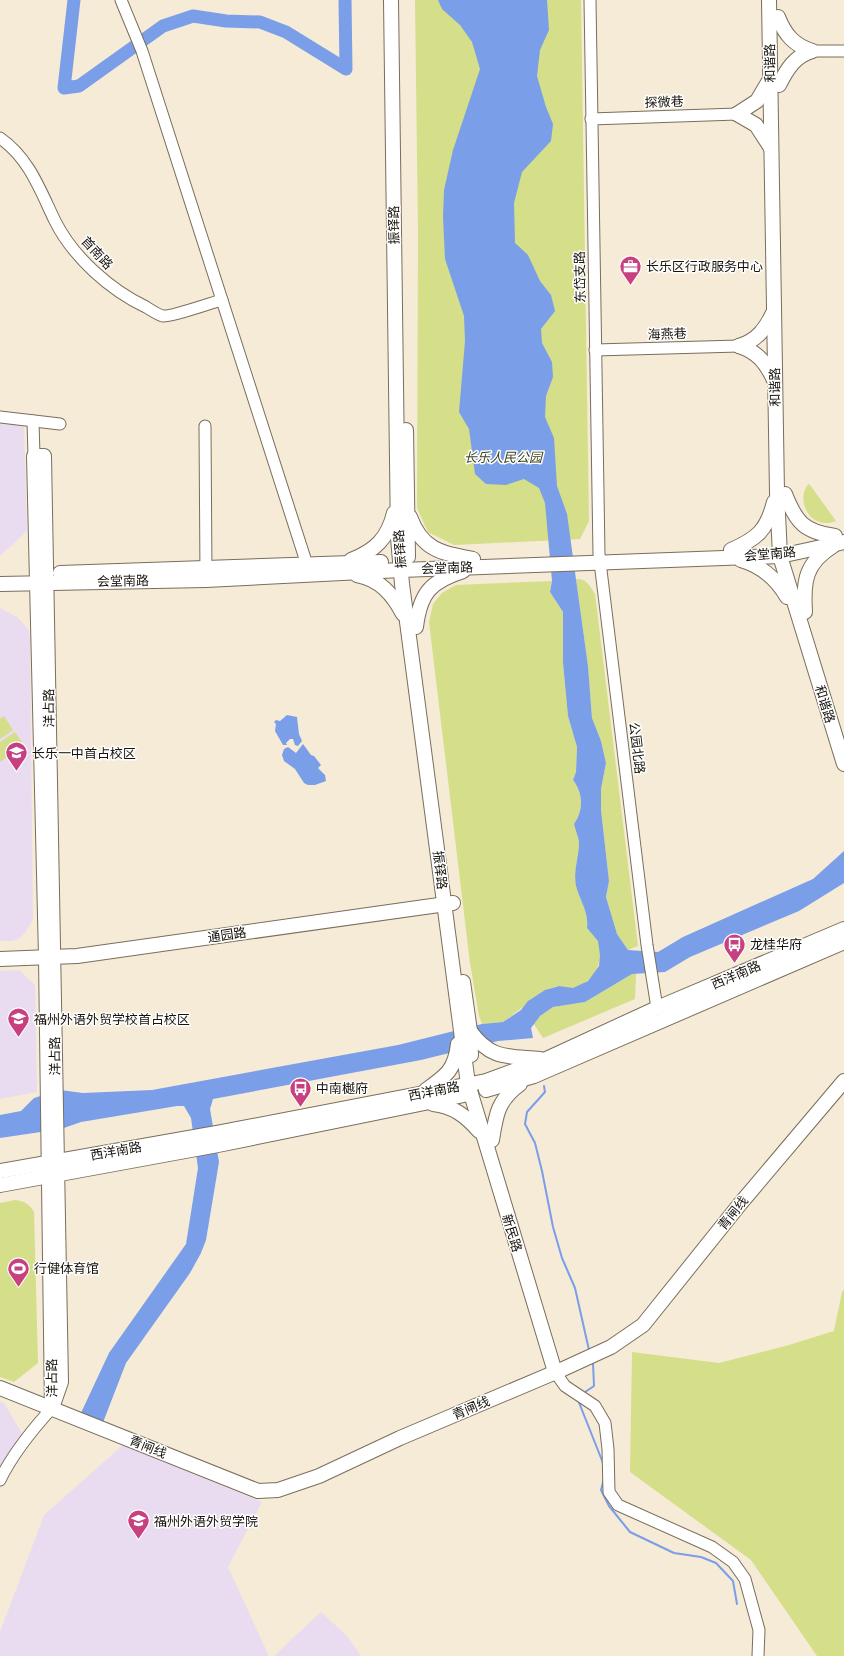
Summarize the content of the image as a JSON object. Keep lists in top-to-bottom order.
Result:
{
  "streets": {
    "main road": [
      "和谐路",
      "振铎路",
      "会堂南路",
      "洋占路",
      "通园路",
      "西洋南路",
      "青闸线",
      "新民路"
    ],
    "street": [
      "探微巷",
      "首南路",
      "东岱支路",
      "海燕巷",
      "公园北路"
    ]
  },
  "crossings": [
    ["和谐路", "会堂南路"],
    ["探微巷", "东岱支路"],
    ["振铎路", "会堂南路"],
    ["振铎路", "通园路"],
    ["振铎路", "西洋南路"],
    ["振铎路", "新民路"],
    ["东岱支路", "海燕巷"],
    ["东岱支路", "会堂南路"],
    ["东岱支路", "公园北路"],
    ["会堂南路", "洋占路"],
    ["会堂南路", "公园北路"],
    ["洋占路", "通园路"],
    ["洋占路", "西洋南路"],
    ["洋占路", "青闸线"],
    ["公园北路", "西洋南路"],
    ["西洋南路", "新民路"],
    ["青闸线", "新民路"]
  ],
  "parks": ["长乐人民公园"],
  "places": {
    "office": ["长乐区行政服务中心"],
    "school or university": ["长乐一中首占校区", "福州外语外贸学校首占校区", "福州外语外贸学院"],
    "bus stop": ["龙桂华府", "中南樾府"],
    "sports": ["行健体育馆"]
  }
}
